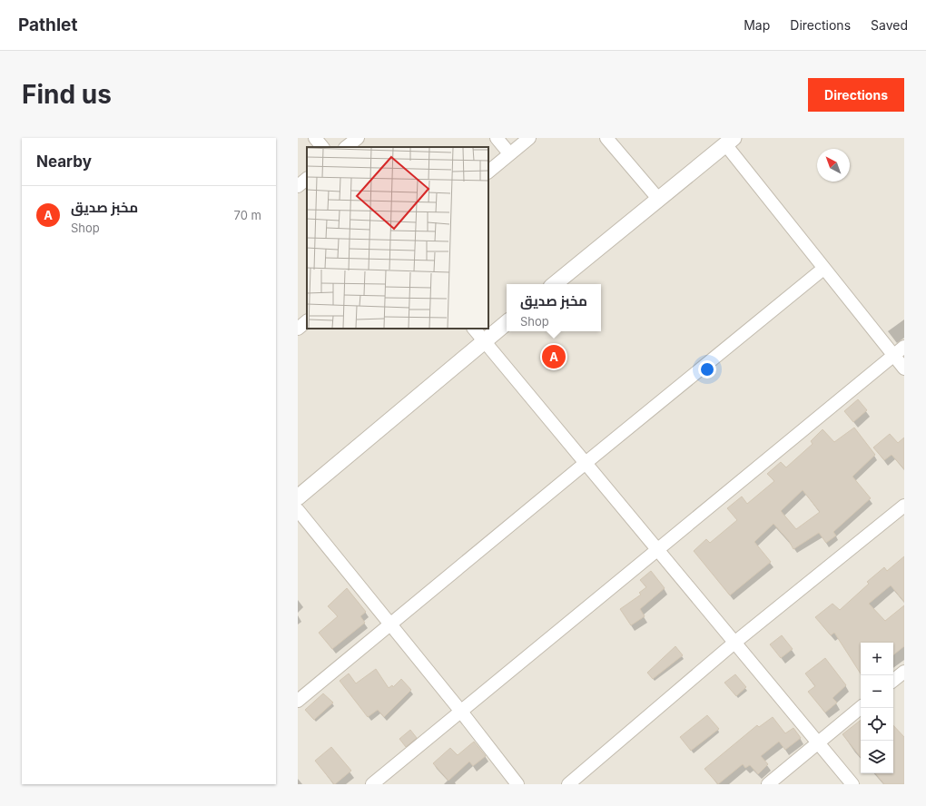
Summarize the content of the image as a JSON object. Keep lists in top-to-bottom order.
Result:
{
  "north": "top left",
  "page": {
    "header": "Pathlet",
    "nav": ["Map", "Directions", "Saved"],
    "buttons": "Directions",
    "title": "Find us",
    "heading": "Nearby",
    "list": [
      {
        "mark": "A",
        "name": "مخبز صديق",
        "note": "Shop",
        "value": "70 m"
      }
    ],
    "popup": ["مخبز صديق", "Shop"],
    "pins": "A",
    "map_buttons": ["+", "−"]
  }
}
